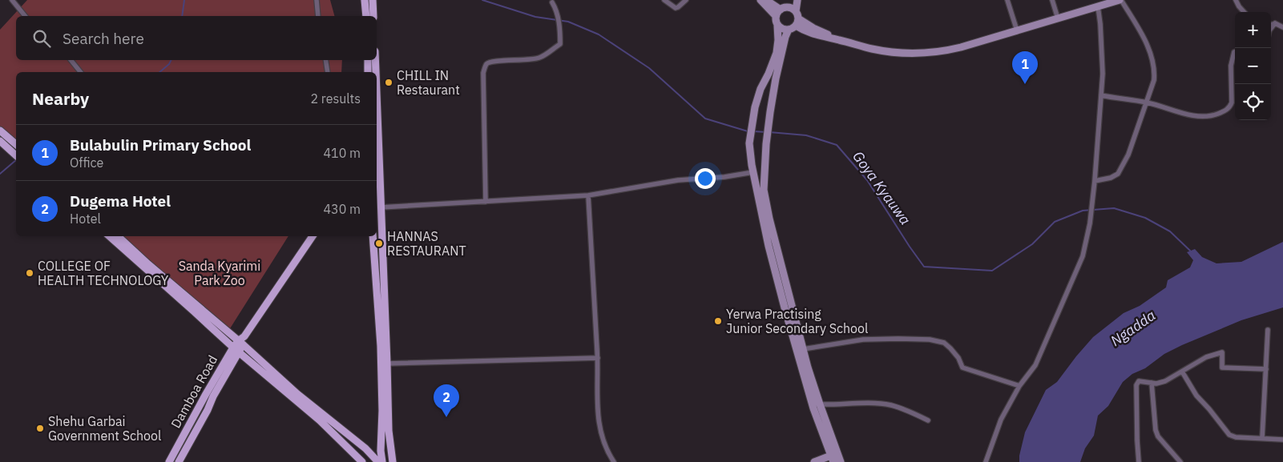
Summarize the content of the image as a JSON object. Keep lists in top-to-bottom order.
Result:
{
  "streets": {
    "main road": ["Damboa Road"]
  },
  "water": ["Goya Kyauwa", "Ngadda"],
  "parks": ["Sanda Kyarimi Park Zoo"],
  "places": [
    "CHILL IN Restaurant",
    "HANNAS RESTAURANT",
    "COLLEGE OF HEALTH TECHNOLOGY",
    "Yerwa Practising Junior Secondary School",
    "Shehu Garbai Government School"
  ],
  "page": {
    "map_buttons": ["+", "−"],
    "search": "Search here",
    "pins": ["1", "2"],
    "heading": ["Nearby", "2 results"],
    "list": [
      {
        "mark": "1",
        "name": "Bulabulin Primary School",
        "note": "Office",
        "value": "410 m"
      },
      {
        "mark": "2",
        "name": "Dugema Hotel",
        "note": "Hotel",
        "value": "430 m"
      }
    ]
  }
}
